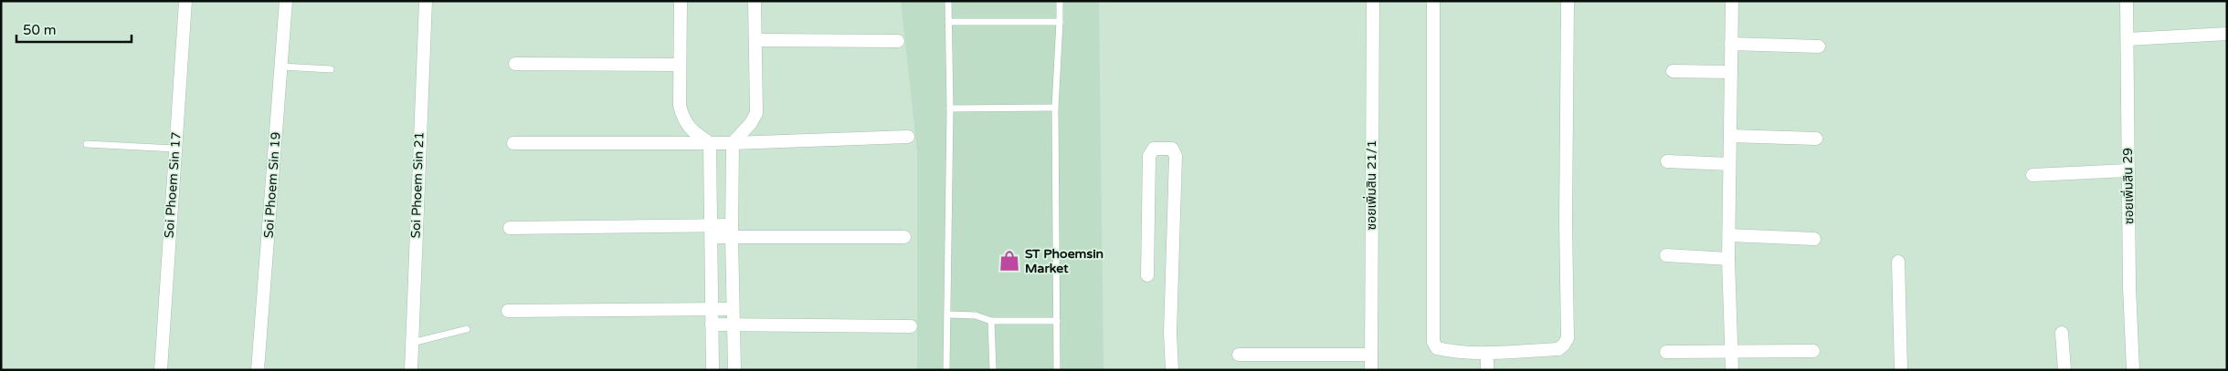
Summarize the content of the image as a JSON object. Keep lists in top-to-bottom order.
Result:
{
  "streets": {
    "street": [
      "Soi Phoem Sin 17",
      "Soi Phoem Sin 19",
      "Soi Phoem Sin 21",
      "ซอยเพิ่มสิน 21/1",
      "ซอยเพิ่มสิน 29"
    ]
  },
  "places": {
    "shop": ["ST Phoemsin Market"]
  },
  "scale_bar": "50 m"
}
